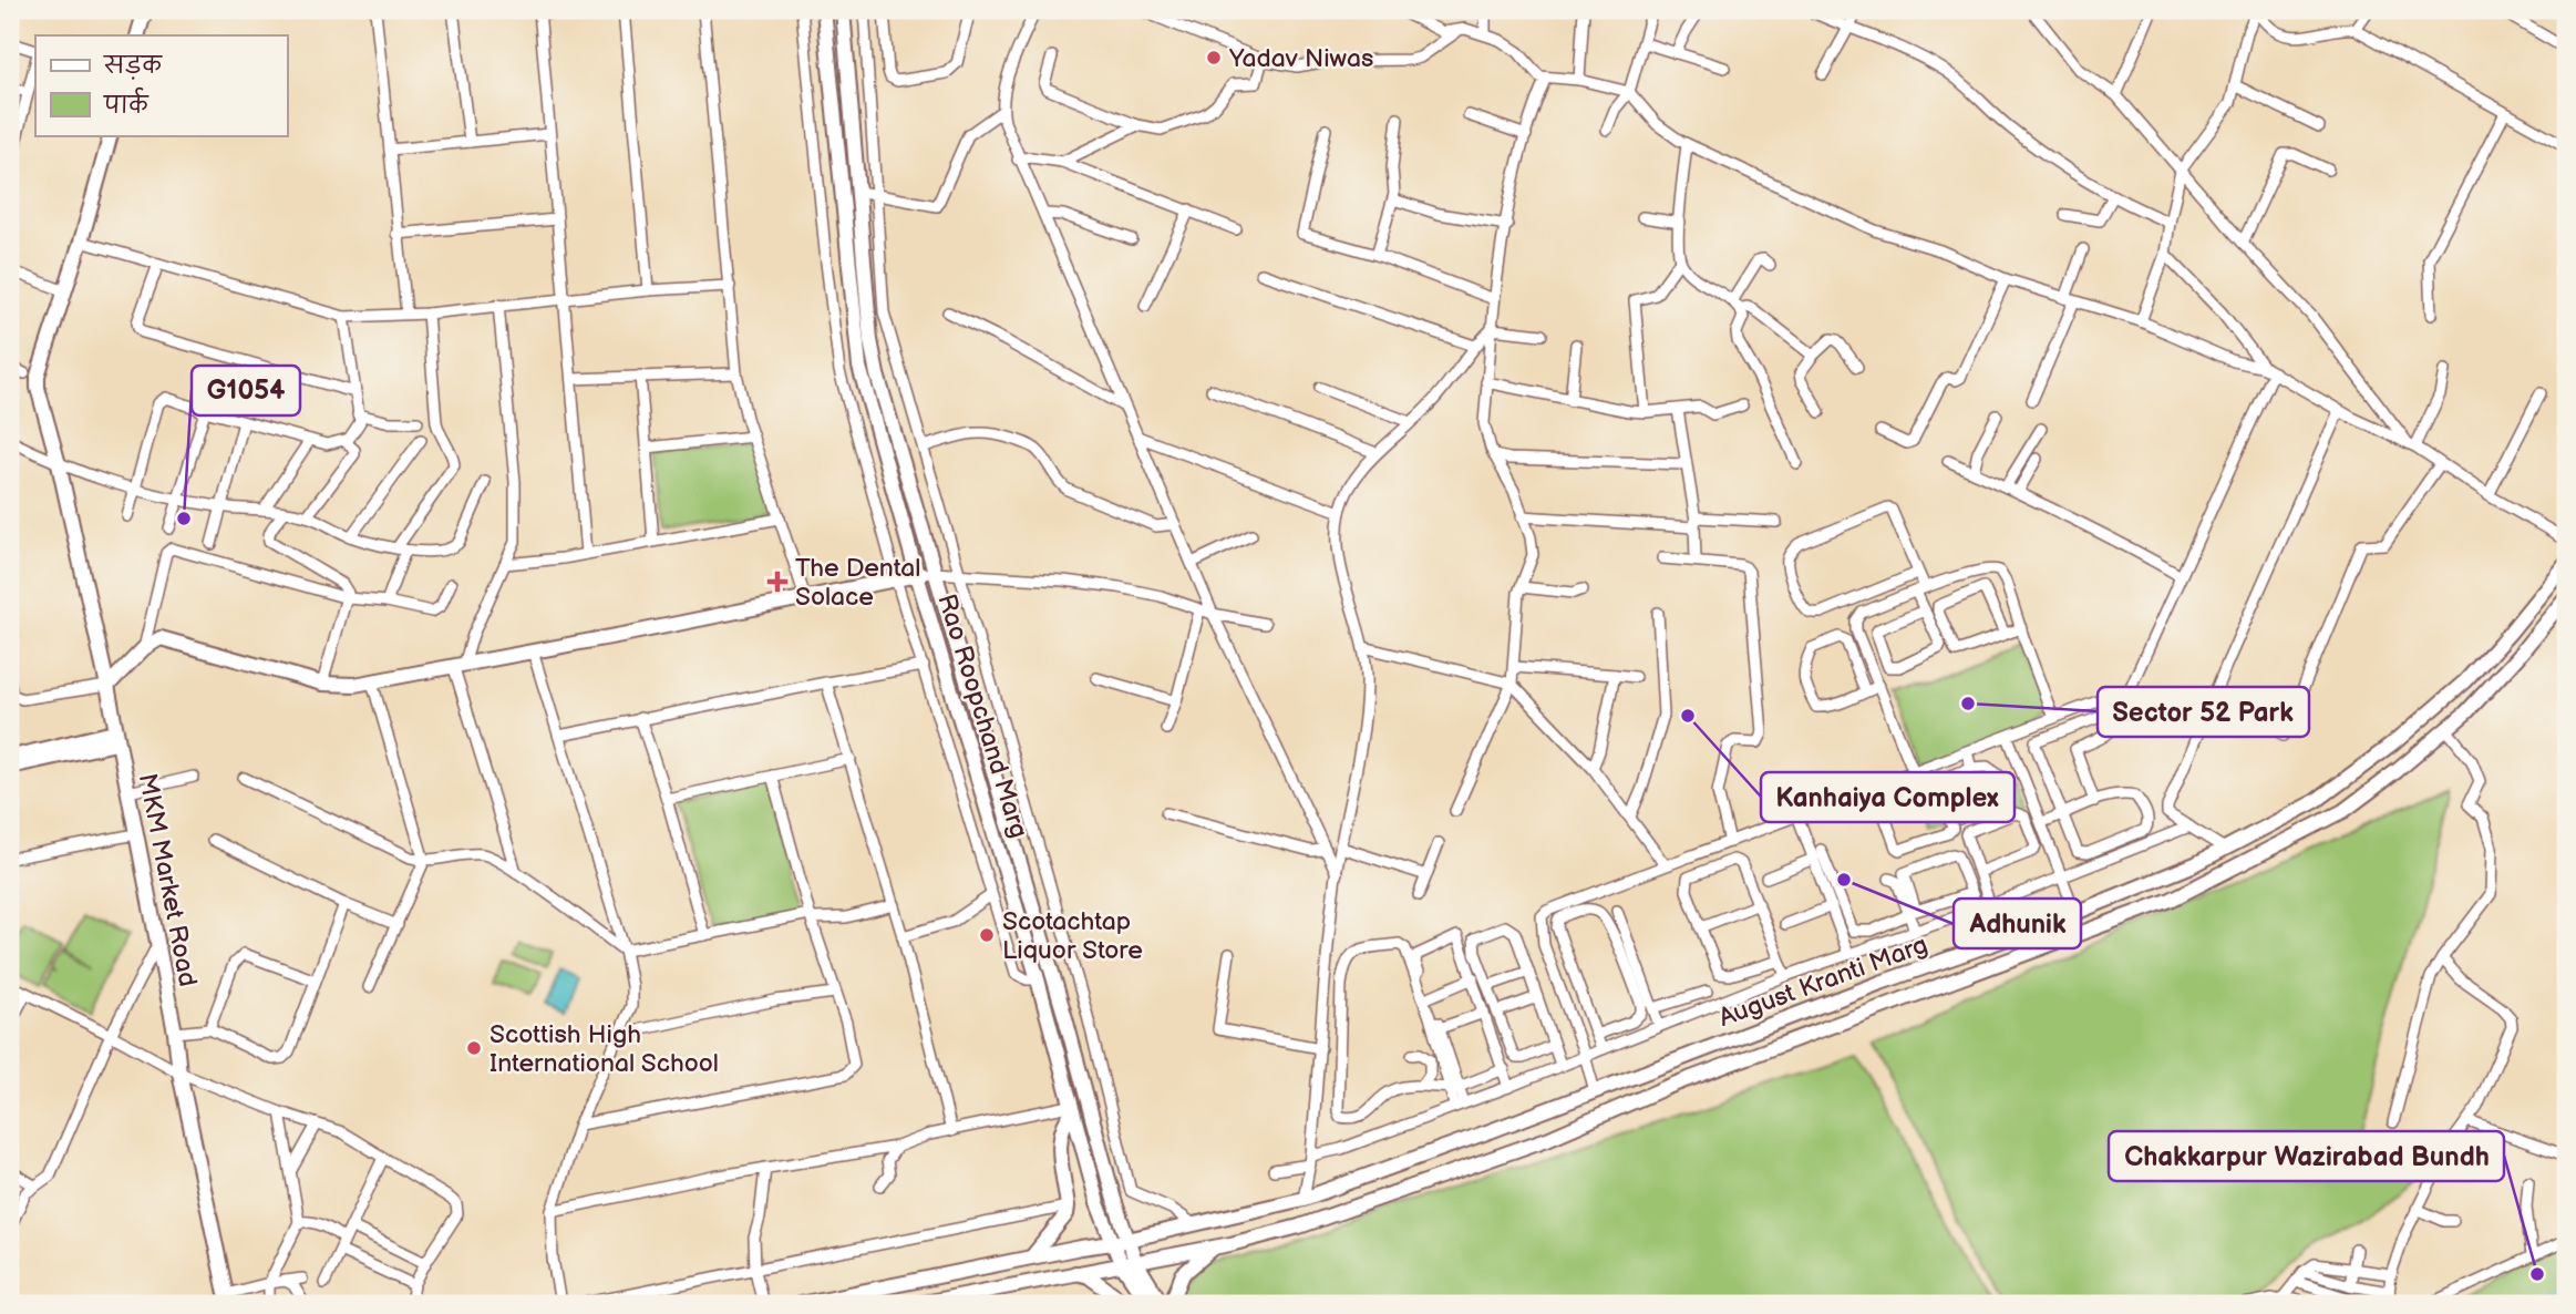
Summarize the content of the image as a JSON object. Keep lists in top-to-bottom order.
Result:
{
  "streets": {
    "main road": ["Rao Roopchand Marg", "MKM Market Road", "August Kranti Marg"]
  },
  "crossings": [
    ["Rao Roopchand Marg", "August Kranti Marg"]
  ],
  "places": {
    "other": [
      "Yadav Niwas",
      "G1054",
      "Sector 52 Park",
      "Kanhaiya Complex",
      "Adhunik",
      "Scotachtap Liquor Store",
      "Scottish High International School",
      "Chakkarpur Wazirabad Bundh"
    ],
    "health": ["The Dental Solace"]
  },
  "legend": ["सड़क", "पार्क"]
}
